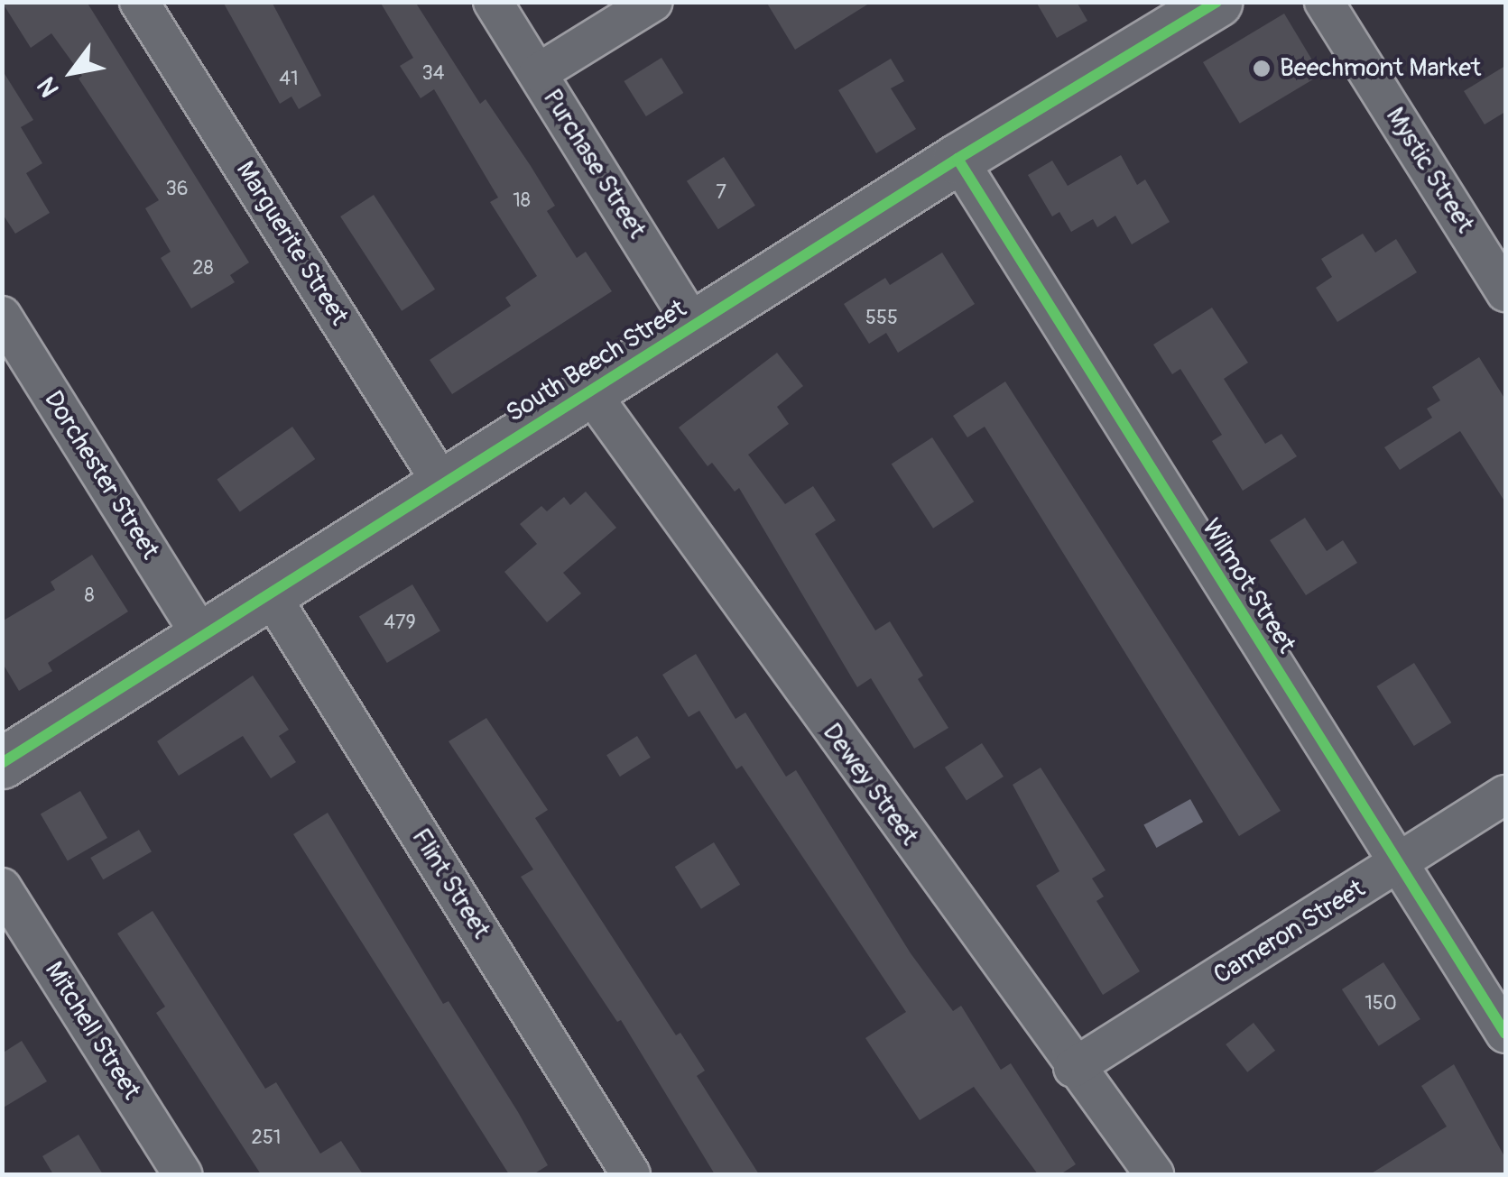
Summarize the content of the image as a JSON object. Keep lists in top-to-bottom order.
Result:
{
  "streets": {
    "street": [
      "Purchase Street",
      "Mystic Street",
      "Marguerite Street",
      "South Beech Street",
      "Dorchester Street",
      "Wilmot Street",
      "Dewey Street",
      "Flint Street",
      "Cameron Street",
      "Mitchell Street"
    ]
  },
  "crossings": [
    ["Purchase Street", "South Beech Street"],
    ["Marguerite Street", "South Beech Street"],
    ["South Beech Street", "Dorchester Street"],
    ["South Beech Street", "Wilmot Street"],
    ["South Beech Street", "Dewey Street"],
    ["South Beech Street", "Flint Street"],
    ["Wilmot Street", "Cameron Street"],
    ["Dewey Street", "Cameron Street"]
  ],
  "places": ["Beechmont Market"],
  "house_numbers": [
    "34",
    "41",
    "36",
    "7",
    "18",
    "28",
    "555",
    "8",
    "479",
    "150",
    "251"
  ],
  "north": "bottom left"
}
